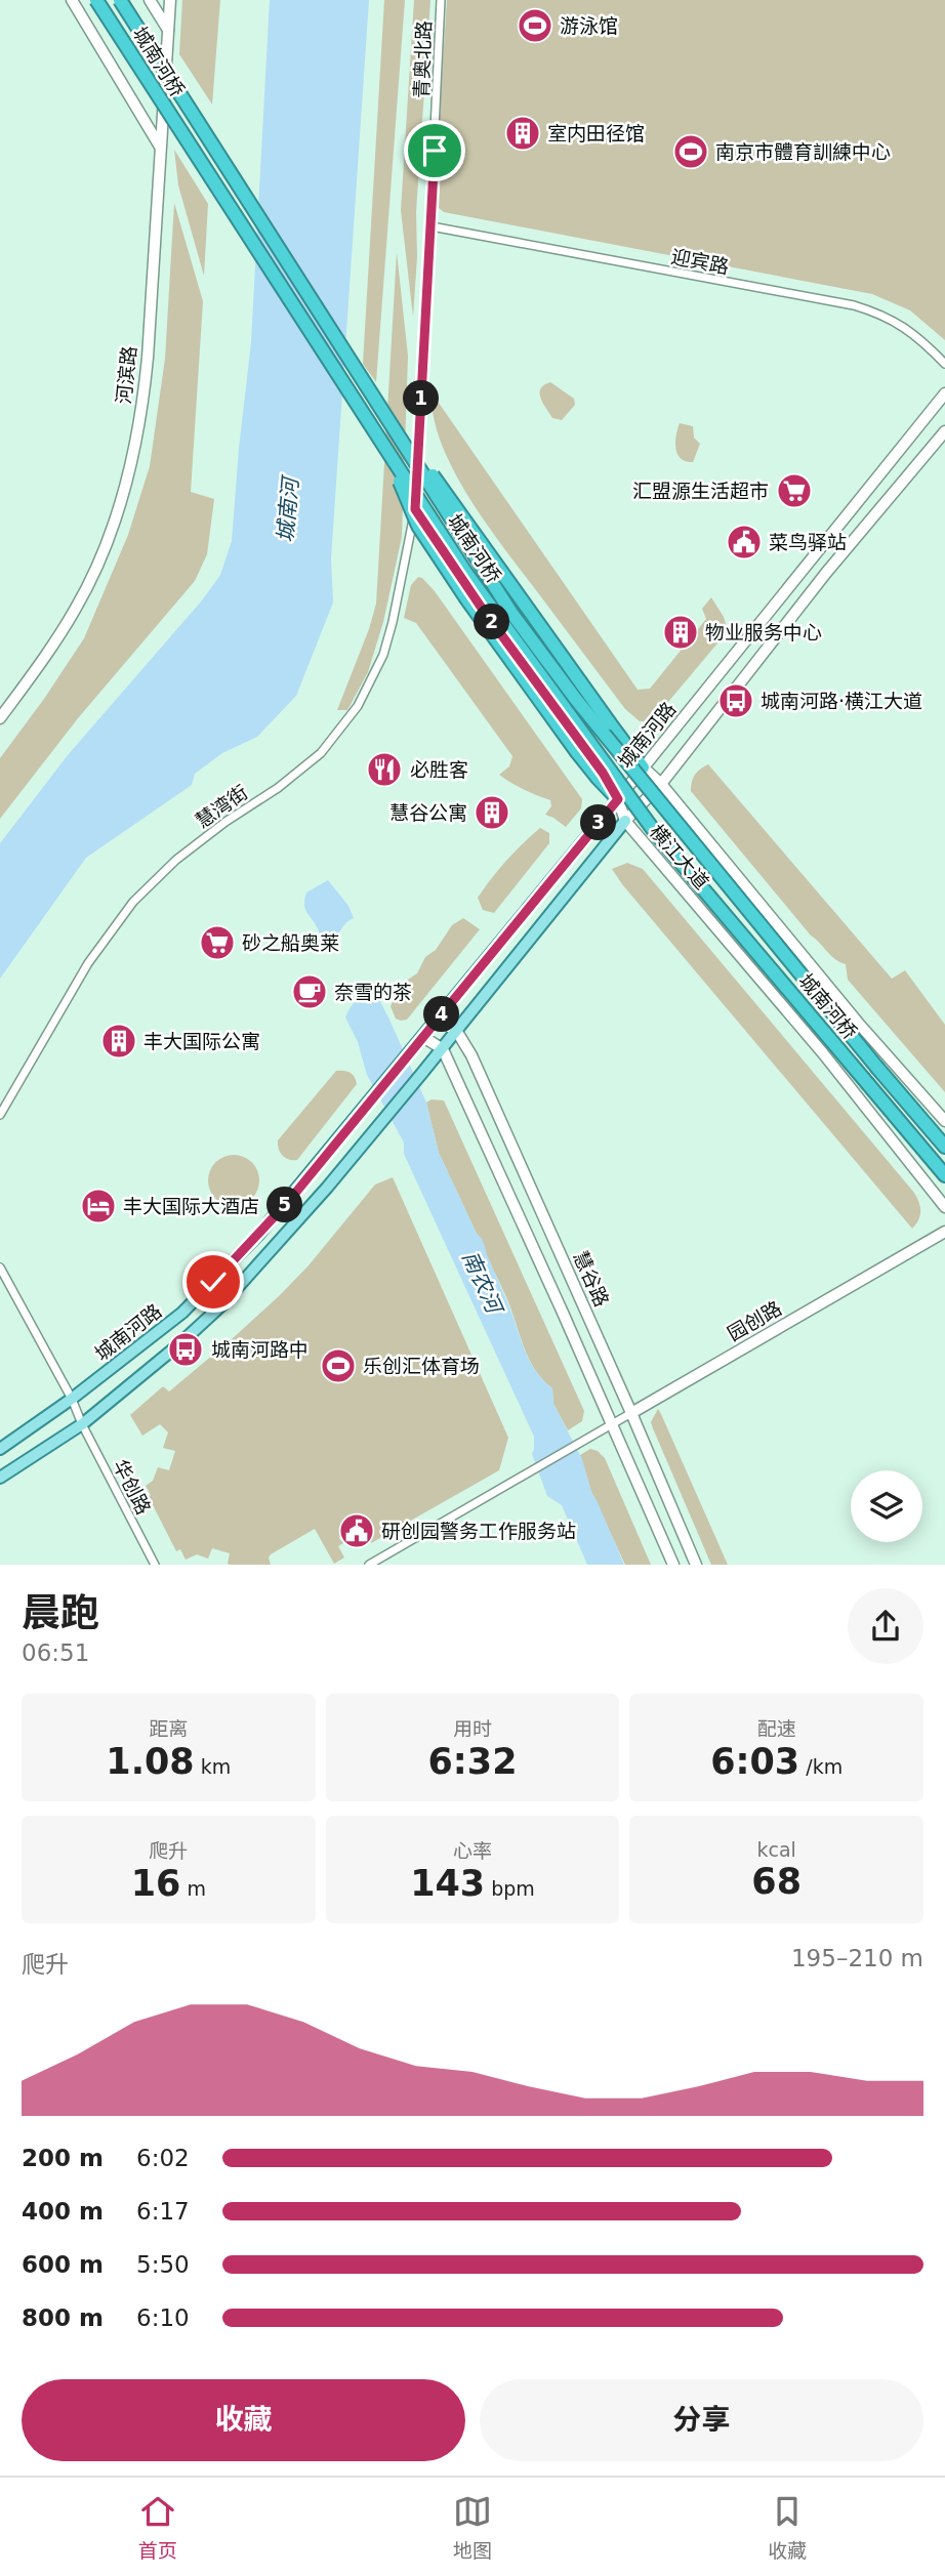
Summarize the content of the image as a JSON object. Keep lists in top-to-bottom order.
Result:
{
  "streets": {
    "highway": ["城南河桥"],
    "main road": ["城南河路"],
    "street": [
      "青奥北路",
      "迎宾路",
      "河滨路",
      "慧湾街",
      "横江大道",
      "慧谷路",
      "园创路",
      "华创路"
    ]
  },
  "crossings": [
    ["青奥北路", "迎宾路"],
    ["青奥北路", "慧湾街"],
    ["青奥北路", "横江大道"],
    ["城南河路", "横江大道"],
    ["城南河路", "慧谷路"],
    ["城南河路", "华创路"],
    ["慧湾街", "横江大道"],
    ["慧谷路", "园创路"]
  ],
  "water": ["城南河", "南农河"],
  "places": {
    "sports": ["游泳馆", "南京市體育訓練中心", "乐创汇体育场"],
    "building": [
      "室内田径馆",
      "物业服务中心",
      "慧谷公寓",
      "丰大国际公寓"
    ],
    "supermarket": ["汇盟源生活超市", "砂之船奥莱"],
    "public building": ["菜鸟驿站", "研创园警务工作服务站"],
    "bus stop": ["城南河路·横江大道", "城南河路中"],
    "restaurant": ["必胜客"],
    "cafe": ["奈雪的茶"],
    "hotel": ["丰大国际大酒店"]
  },
  "page": {
    "pins": [
      "1",
      "2",
      "3",
      "4",
      "5"
    ],
    "heading": ["晨跑", "06:51"],
    "stats": [
      ["距离", "1.08 km"],
      ["用时", "6:32"],
      ["配速", "6:03 /km"],
      ["爬升", "16 m"],
      ["心率", "143 bpm"],
      ["kcal", "68"]
    ],
    "chart": ["爬升", "195–210 m"],
    "list": [
      {
        "name": "200 m",
        "note": "6:02"
      },
      {
        "name": "400 m",
        "note": "6:17"
      },
      {
        "name": "600 m",
        "note": "5:50"
      },
      {
        "name": "800 m",
        "note": "6:10"
      }
    ],
    "buttons": ["收藏", "分享"],
    "tabs": ["首页", "地图", "收藏"]
  }
}
